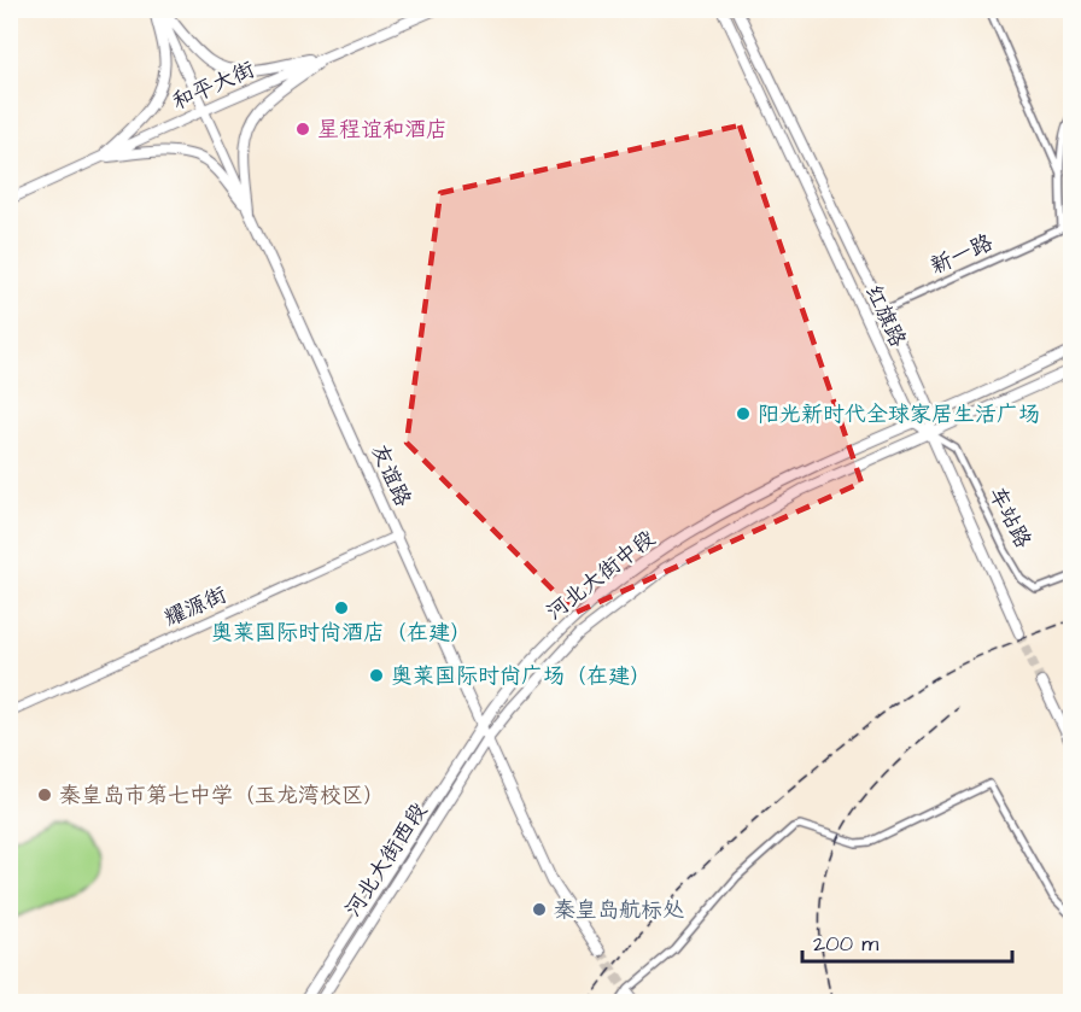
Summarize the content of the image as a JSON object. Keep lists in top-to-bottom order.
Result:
{
  "streets": {
    "main road": [
      "和平大街",
      "红旗路",
      "友谊路",
      "河北大街中段",
      "河北大街西段"
    ],
    "street": ["新一路", "车站路", "耀源街"]
  },
  "crossings": [
    ["和平大街", "友谊路"],
    ["新一路", "红旗路"],
    ["红旗路", "河北大街中段"],
    ["友谊路", "河北大街中段"],
    ["友谊路", "耀源街"],
    ["友谊路", "河北大街西段"],
    ["车站路", "河北大街西段"]
  ],
  "places": [
    "星程谊和酒店",
    "阳光新时代全球家居生活广场",
    "奥莱国际时尚酒店（在建）",
    "奥莱国际时尚广场（在建）",
    "秦皇岛市第七中学（玉龙湾校区）",
    "秦皇岛航标处"
  ],
  "scale_bar": "200 m"
}
